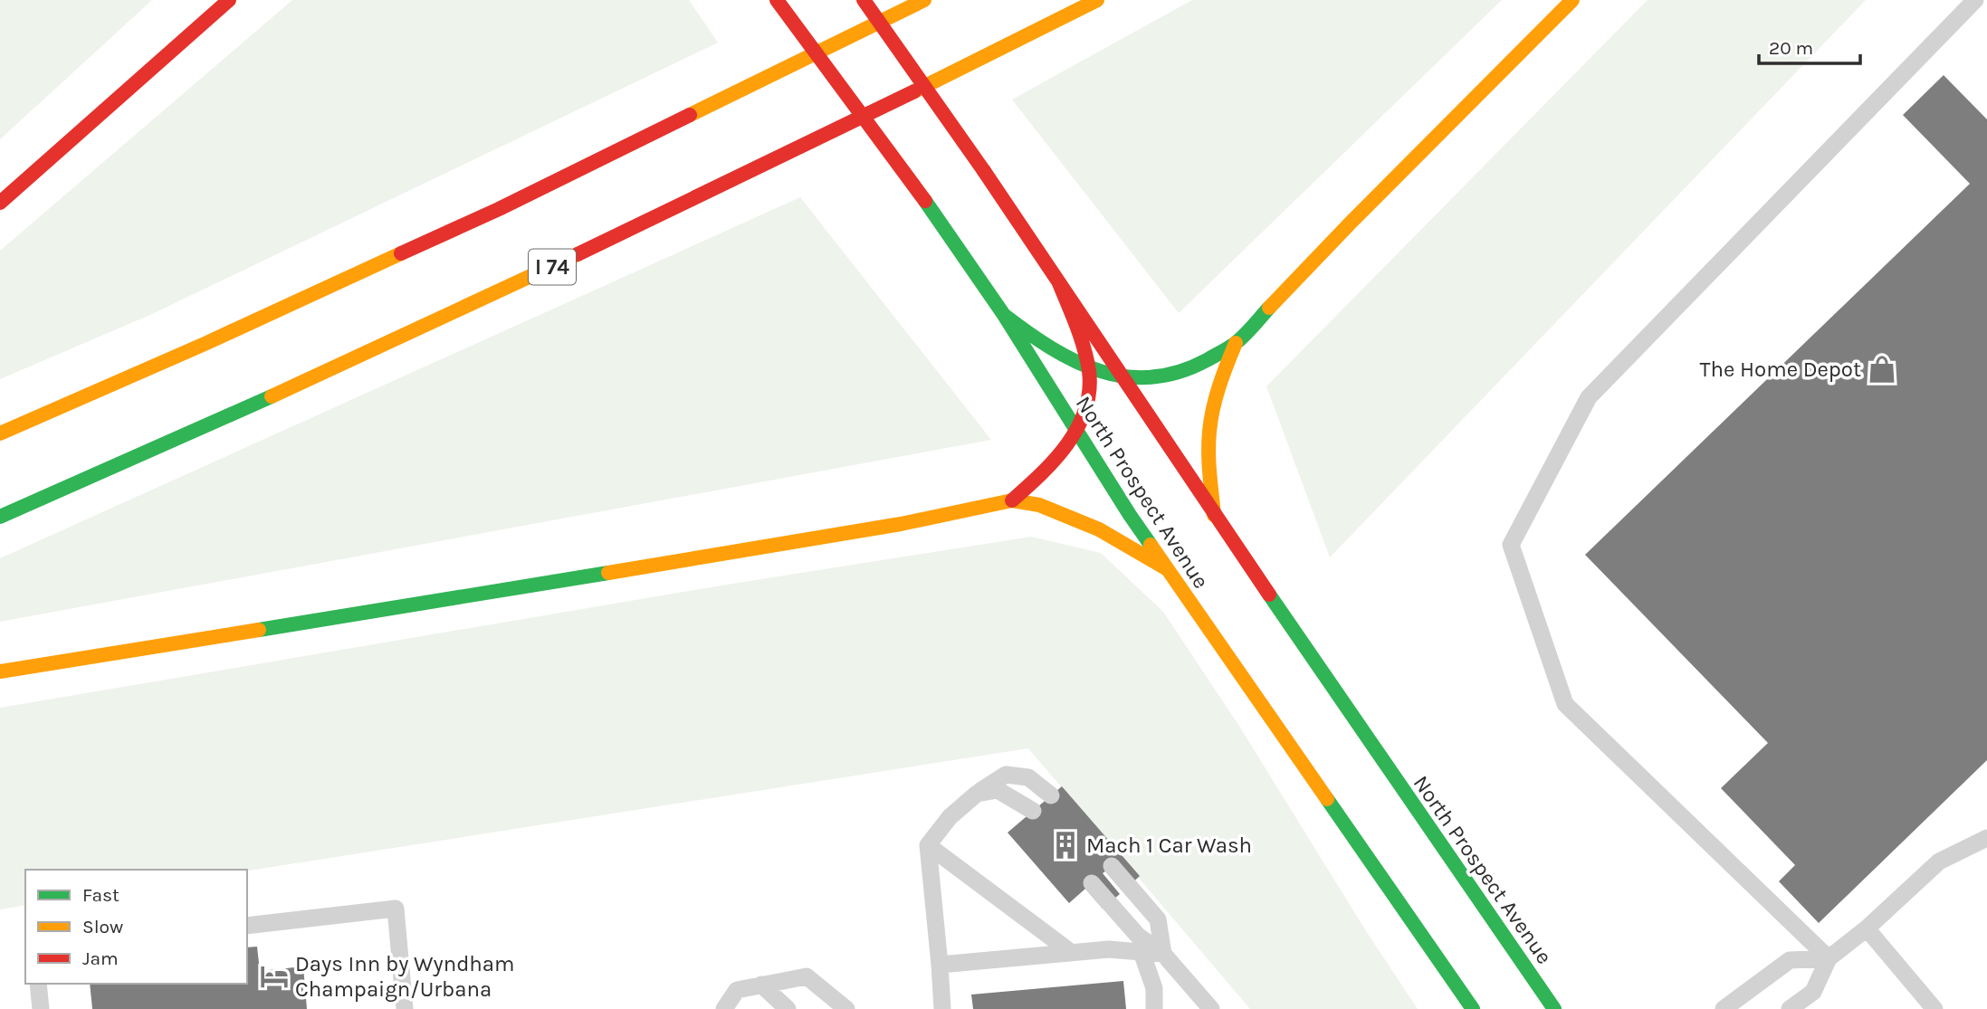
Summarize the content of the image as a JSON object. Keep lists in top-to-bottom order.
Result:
{
  "streets": {
    "main road": ["I 74", "North Prospect Avenue"]
  },
  "places": {
    "shop": ["The Home Depot"],
    "building": ["Mach 1 Car Wash"],
    "hotel": ["Days Inn by Wyndham Champaign/Urbana"]
  },
  "legend": ["Fast", "Slow", "Jam"],
  "scale_bar": "20 m"
}
